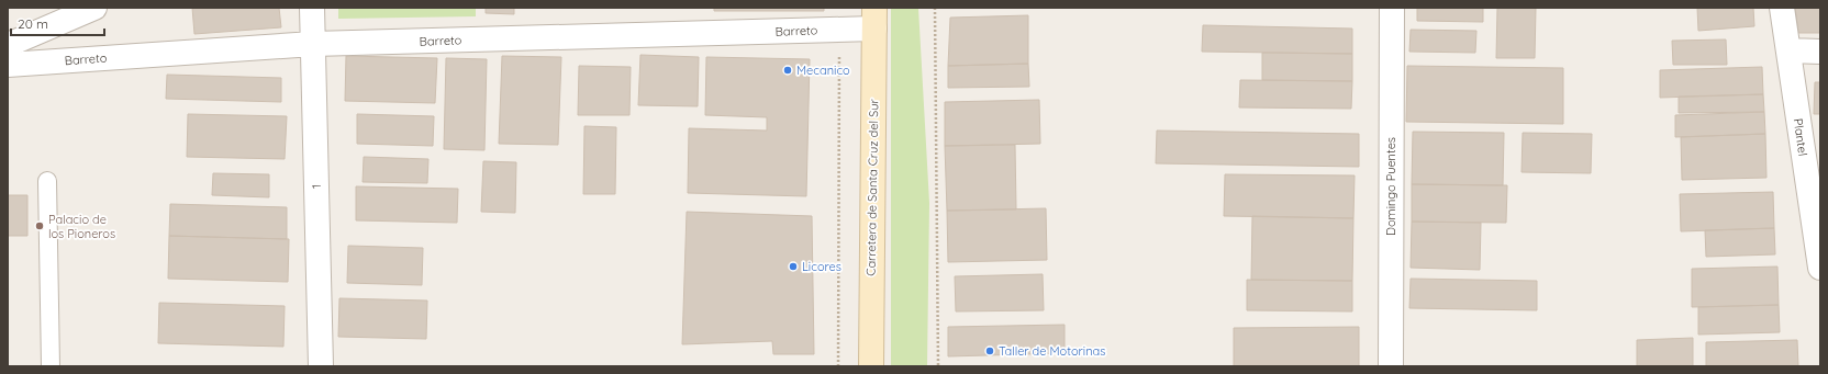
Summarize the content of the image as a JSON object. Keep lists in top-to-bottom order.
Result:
{
  "streets": {
    "main road": ["Carretera de Santa Cruz del Sur"],
    "street": [
      "Barreto",
      "Plantel",
      "1",
      "Domingo Puentes"
    ]
  },
  "crossings": [
    ["Barreto", "1"],
    ["Barreto", "Carretera de Santa Cruz del Sur"]
  ],
  "places": [
    "Mecanico",
    "Palacio de los Pioneros",
    "Licores",
    "Taller de Motorinas"
  ],
  "scale_bar": "20 m"
}
